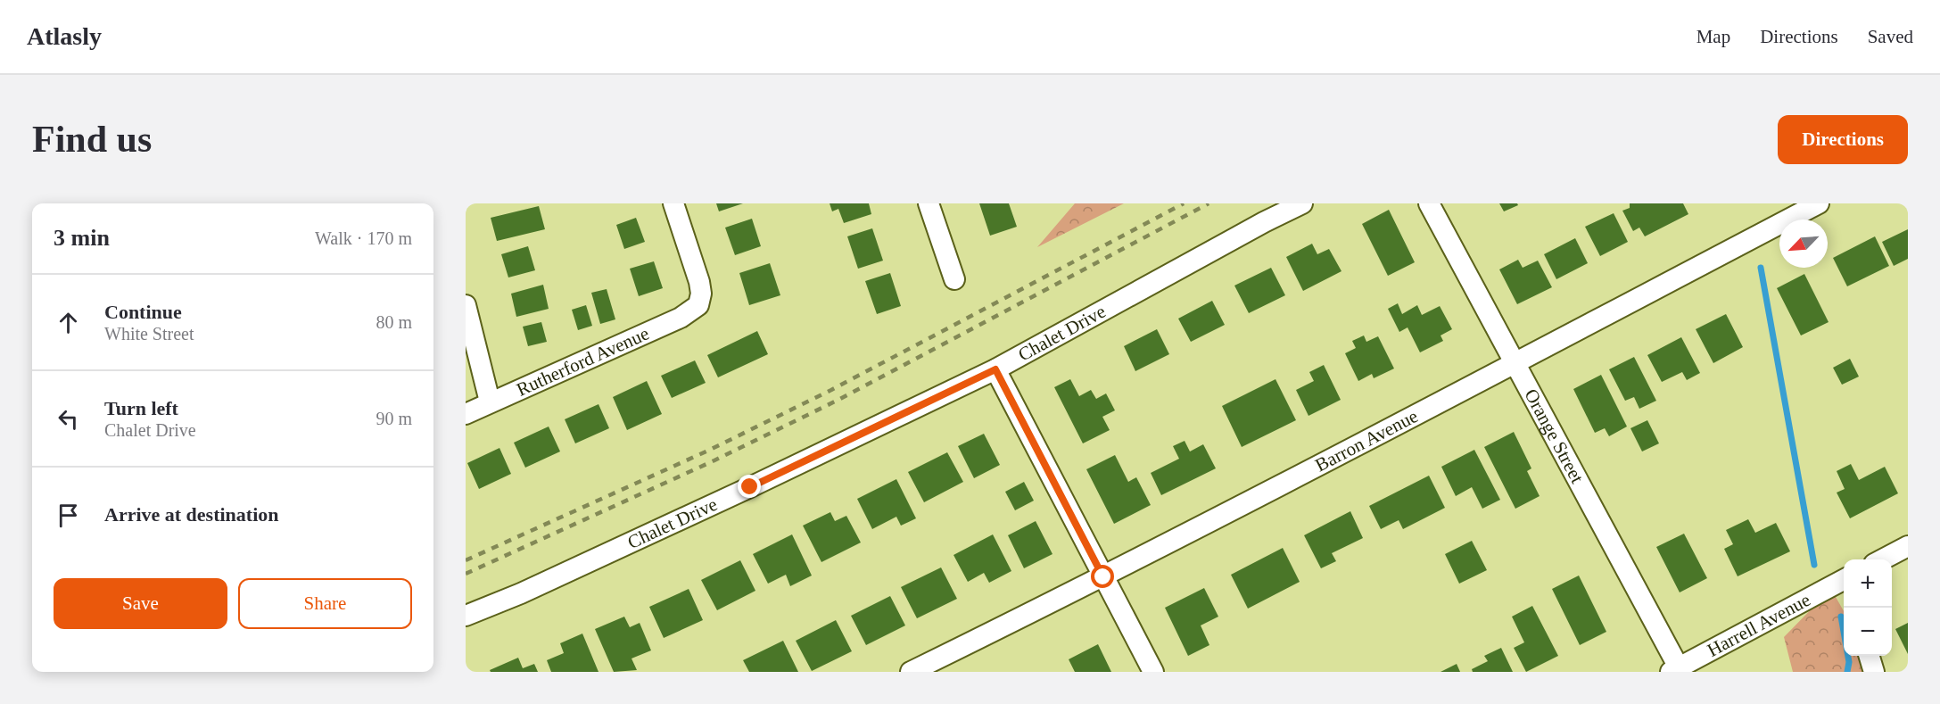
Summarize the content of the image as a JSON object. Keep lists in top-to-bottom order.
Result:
{
  "streets": {
    "street": [
      "Chalet Drive",
      "Rutherford Avenue",
      "Orange Street",
      "Barron Avenue",
      "Harrell Avenue"
    ]
  },
  "crossings": [
    ["Orange Street", "Barron Avenue"],
    ["Orange Street", "Harrell Avenue"]
  ],
  "north": "bottom left",
  "page": {
    "header": "Atlasly",
    "nav": ["Map", "Directions", "Saved"],
    "buttons": [
      "Directions",
      ["Save", "Share"]
    ],
    "title": "Find us",
    "heading": ["3 min", "Walk · 170 m"],
    "list": [
      ["Continue", "White Street", "80 m"],
      ["Turn left", "Chalet Drive", "90 m"],
      "Arrive at destination"
    ],
    "map_buttons": ["+", "−"]
  }
}
